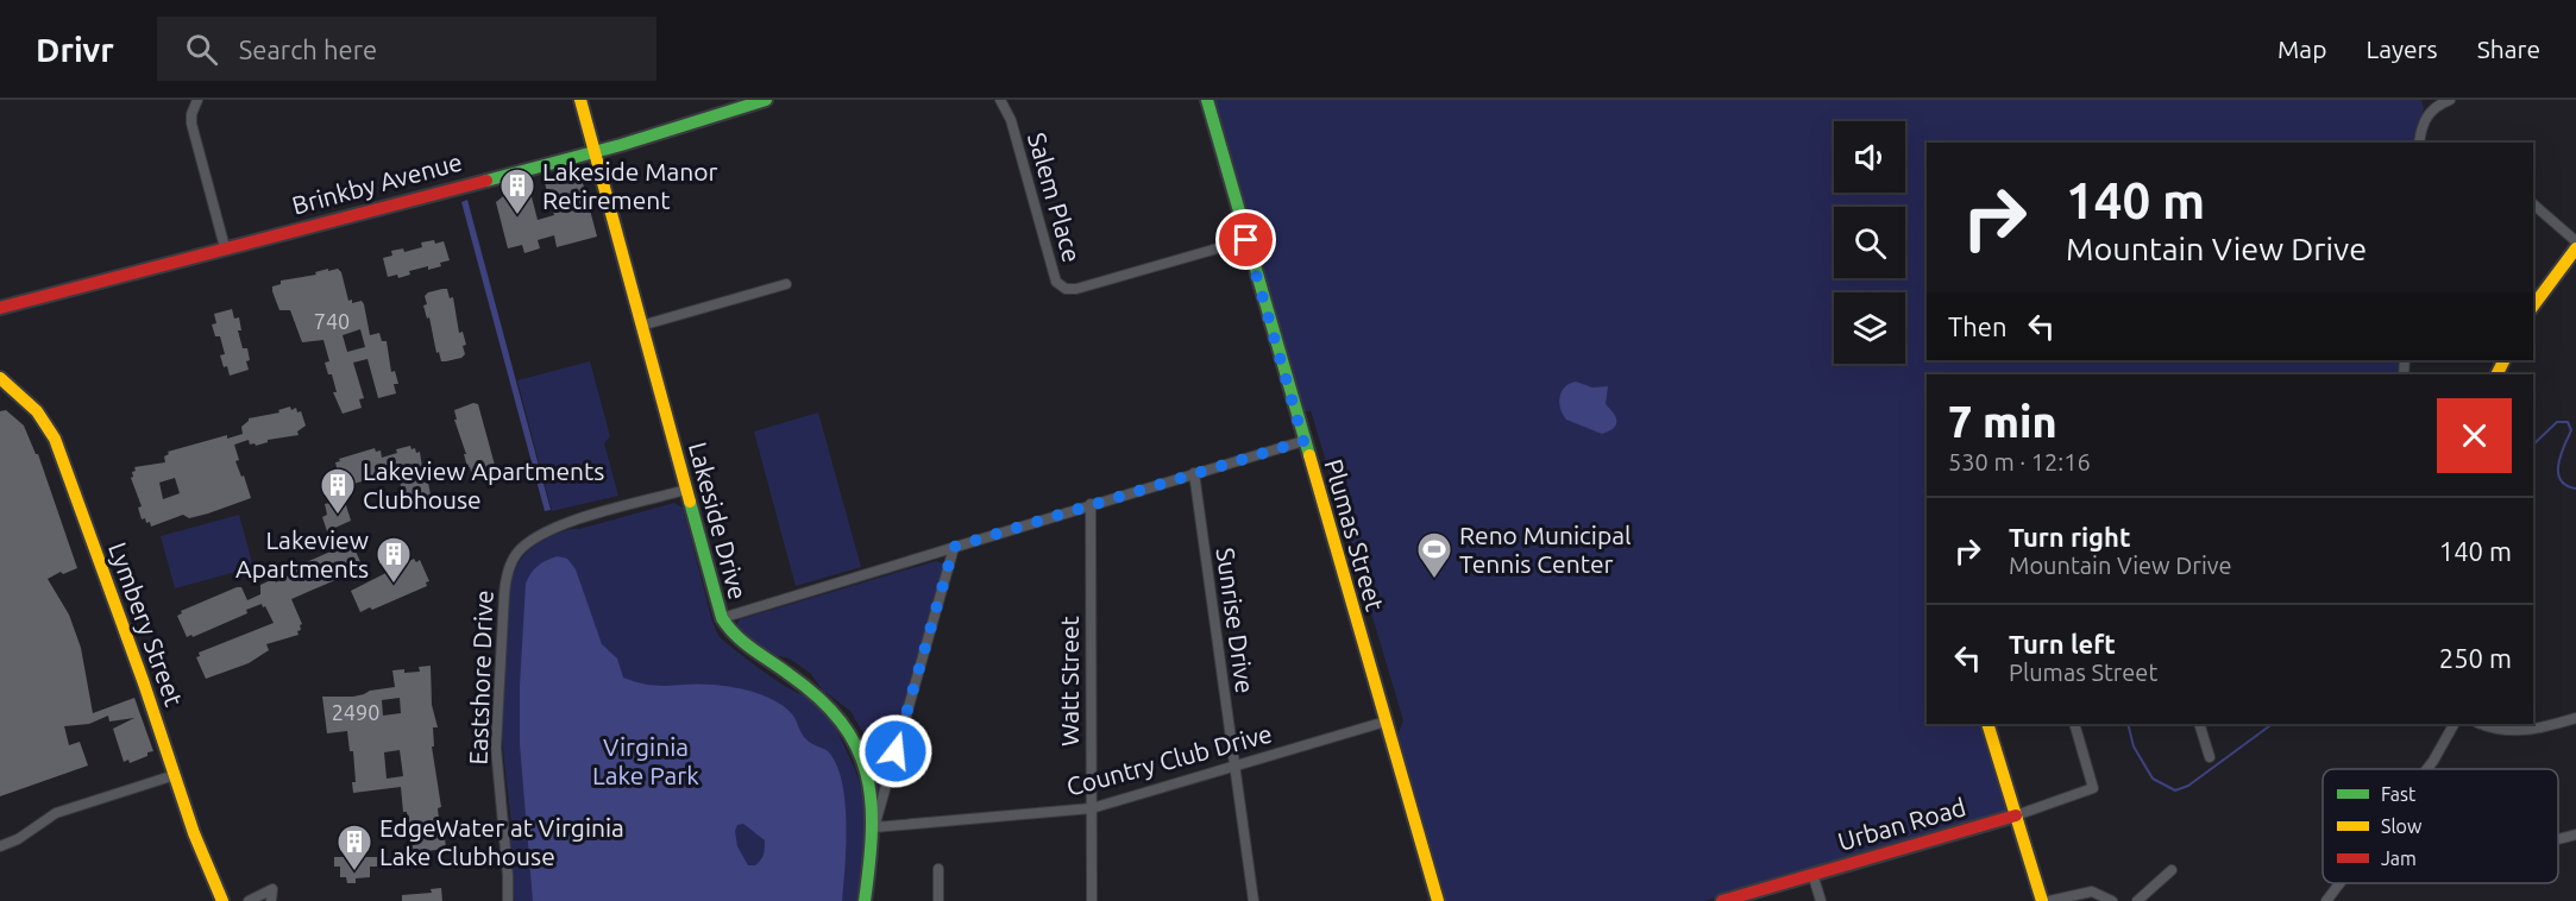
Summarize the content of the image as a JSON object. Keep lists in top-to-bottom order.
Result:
{
  "streets": {
    "street": [
      "Brinkby Avenue",
      "Salem Place",
      "Lakeside Drive",
      "Plumas Street",
      "Sunrise Drive",
      "Lymbery Street",
      "Eastshore Drive",
      "Watt Street",
      "Country Club Drive",
      "Urban Road"
    ]
  },
  "crossings": [
    ["Brinkby Avenue", "Lakeside Drive"],
    ["Salem Place", "Plumas Street"],
    ["Lakeside Drive", "Eastshore Drive"],
    ["Lakeside Drive", "Country Club Drive"],
    ["Plumas Street", "Country Club Drive"],
    ["Sunrise Drive", "Country Club Drive"],
    ["Watt Street", "Country Club Drive"]
  ],
  "parks": ["Virginia Lake Park"],
  "places": {
    "building": [
      "Lakeside Manor Retirement",
      "Lakeview Apartments Clubhouse",
      "Lakeview Apartments",
      "EdgeWater at Virginia Lake Clubhouse"
    ],
    "sports": ["Reno Municipal Tennis Center"]
  },
  "house_numbers": ["740", "2490"],
  "legend": ["Fast", "Slow", "Jam"],
  "page": {
    "header": "Drivr",
    "search": "Search here",
    "nav": ["Map", "Layers", "Share"],
    "turn": ["140 m", "Mountain View Drive"],
    "then": "Then",
    "heading": ["7 min", "530 m · 12:16"],
    "list": [
      {
        "name": "Turn right",
        "note": "Mountain View Drive",
        "value": "140 m"
      },
      {
        "name": "Turn left",
        "note": "Plumas Street",
        "value": "250 m"
      }
    ]
  }
}
